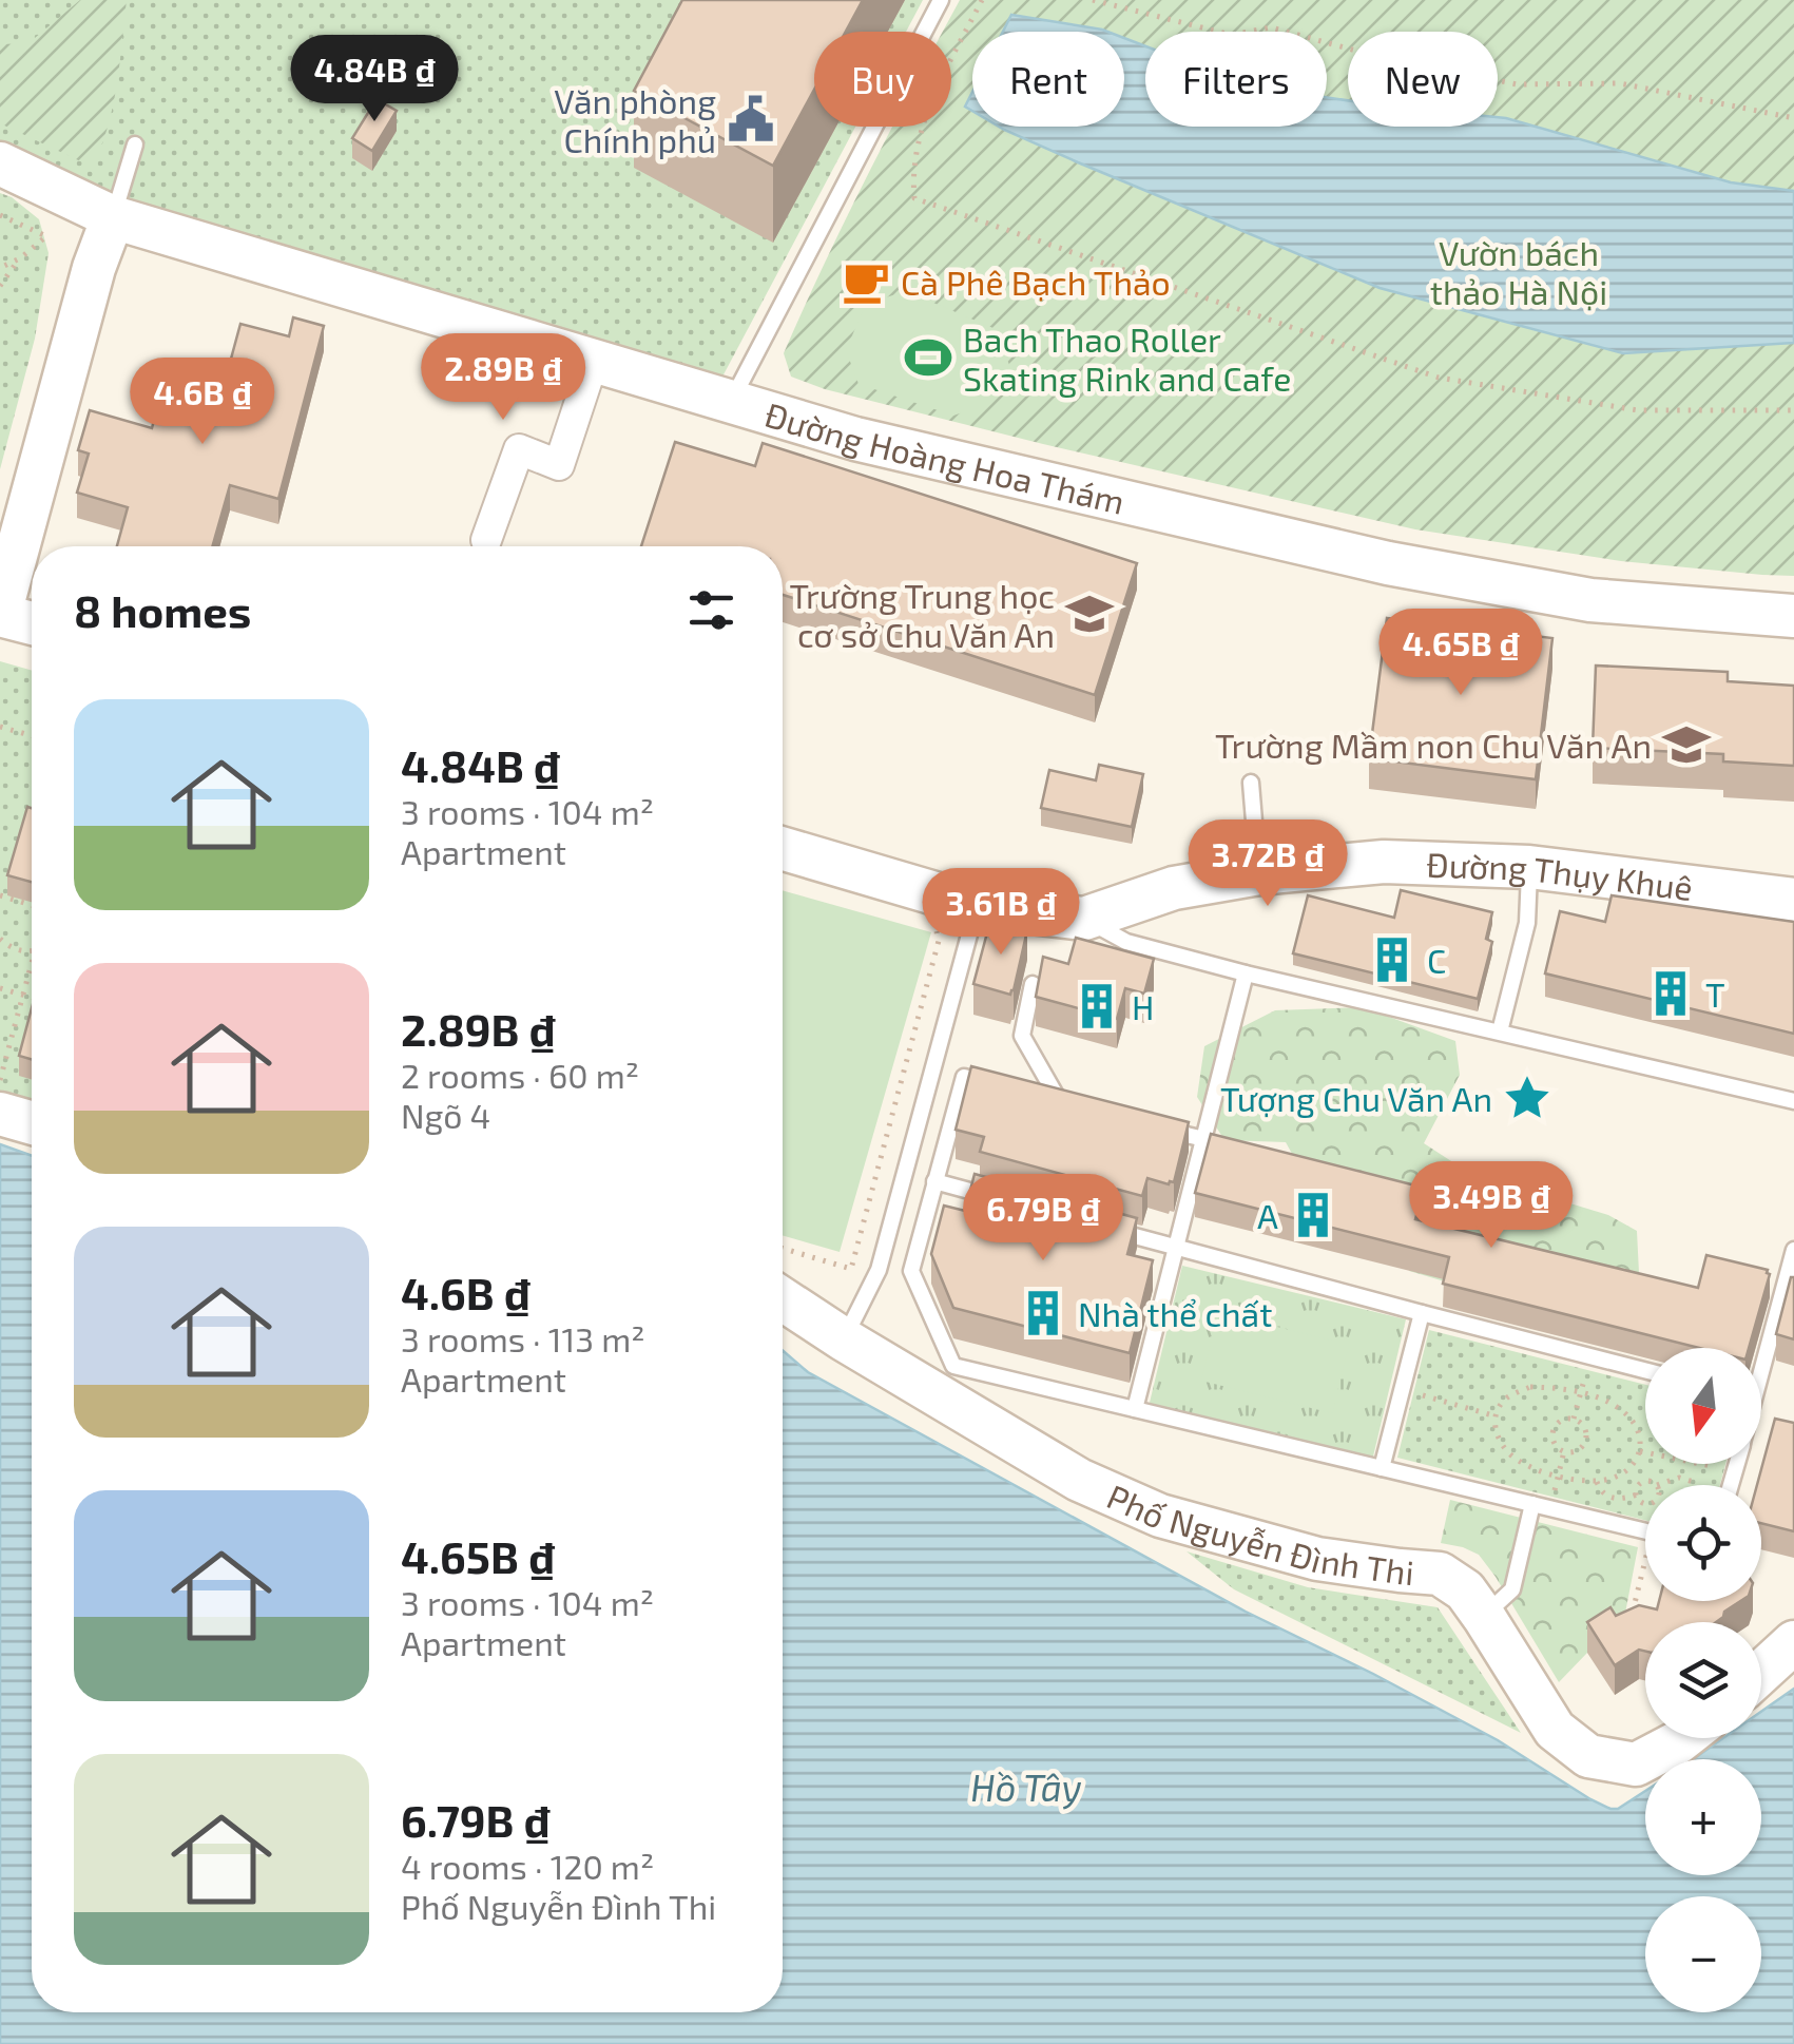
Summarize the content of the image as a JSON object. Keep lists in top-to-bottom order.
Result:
{
  "streets": {
    "main road": ["Đường Hoàng Hoa Thám", "Đường Thụy Khuê", "Phố Nguyễn Đình Thi"]
  },
  "water": ["Hồ Tây"],
  "parks": ["Vườn bách thảo Hà Nội"],
  "places": {
    "public building": ["Văn phòng Chính phủ"],
    "cafe": ["Cà Phê Bạch Thảo"],
    "sports": ["Bach Thao Roller Skating Rink and Cafe"],
    "school or university": ["Trường Trung học cơ sở Chu Văn An", "Trường Mầm non Chu Văn An"],
    "building": [
      "C",
      "T",
      "H",
      "A",
      "Nhà thể chất"
    ],
    "place": ["Tượng Chu Văn An"]
  },
  "north": "bottom",
  "page": {
    "chip": [
      "Buy",
      "Rent",
      "Filters",
      "New"
    ],
    "price": [
      "4.84B ₫",
      "2.89B ₫",
      "4.6B ₫",
      "4.65B ₫",
      "3.72B ₫",
      "3.61B ₫",
      "3.49B ₫",
      "6.79B ₫"
    ],
    "heading": "8 homes",
    "list": [
      {
        "name": "4.84B ₫",
        "note": "3 rooms · 104 m² · Apartment"
      },
      {
        "name": "2.89B ₫",
        "note": "2 rooms · 60 m² · Ngõ 4"
      },
      {
        "name": "4.6B ₫",
        "note": "3 rooms · 113 m² · Apartment"
      },
      {
        "name": "4.65B ₫",
        "note": "3 rooms · 104 m² · Apartment"
      },
      {
        "name": "6.79B ₫",
        "note": "4 rooms · 120 m² · Phố Nguyễn Đình Thi"
      }
    ],
    "map_buttons": ["+", "−"]
  }
}
